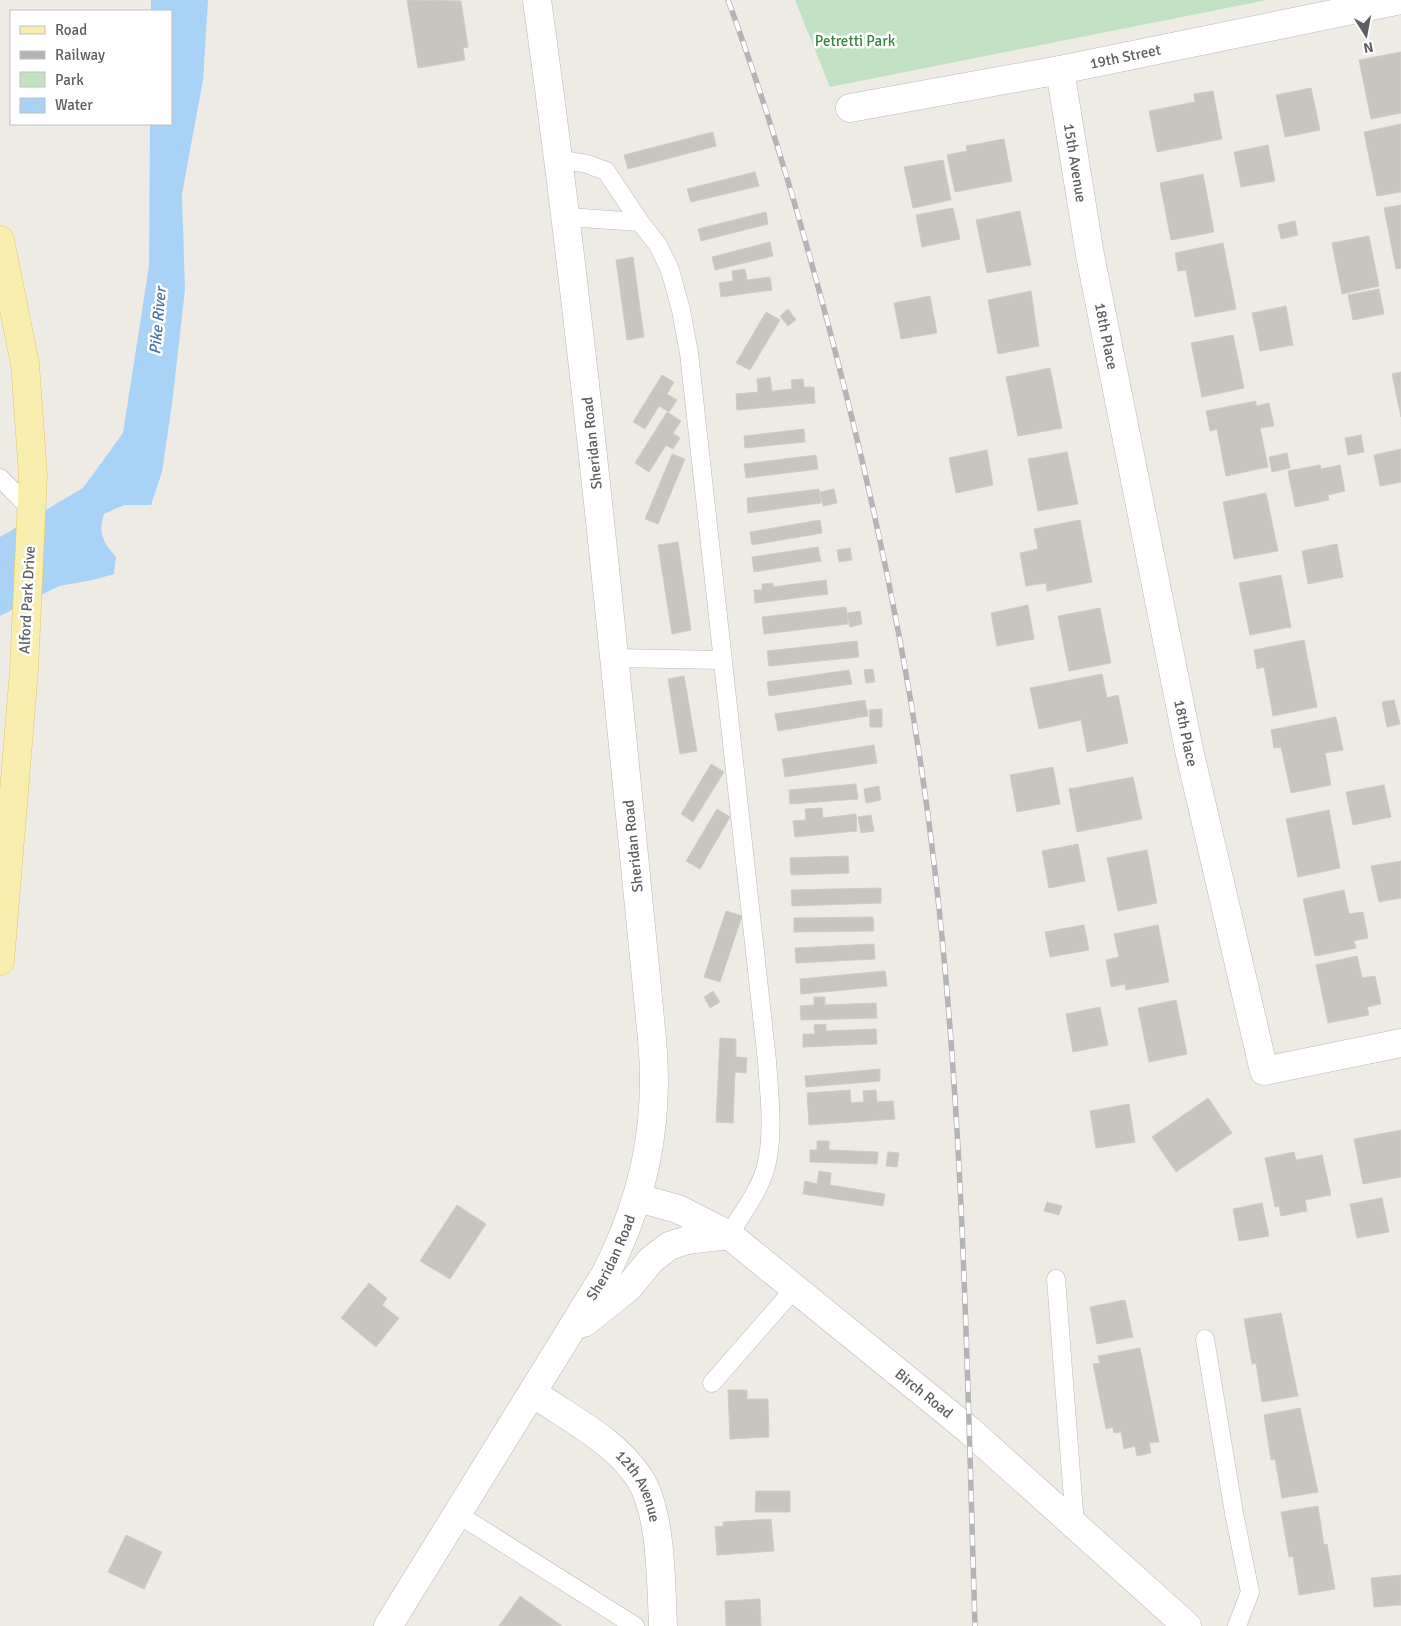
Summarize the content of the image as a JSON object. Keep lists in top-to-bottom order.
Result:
{
  "streets": {
    "main road": ["Alford Park Drive"],
    "street": [
      "19th Street",
      "15th Avenue",
      "18th Place",
      "Sheridan Road",
      "Birch Road",
      "12th Avenue"
    ]
  },
  "crossings": [
    ["19th Street", "15th Avenue"],
    ["15th Avenue", "18th Place"],
    ["Sheridan Road", "Birch Road"],
    ["Sheridan Road", "12th Avenue"]
  ],
  "water": ["Pike River"],
  "parks": ["Petretti Park"],
  "legend": [
    "Road",
    "Railway",
    "Park",
    "Water"
  ],
  "north": "bottom"
}
